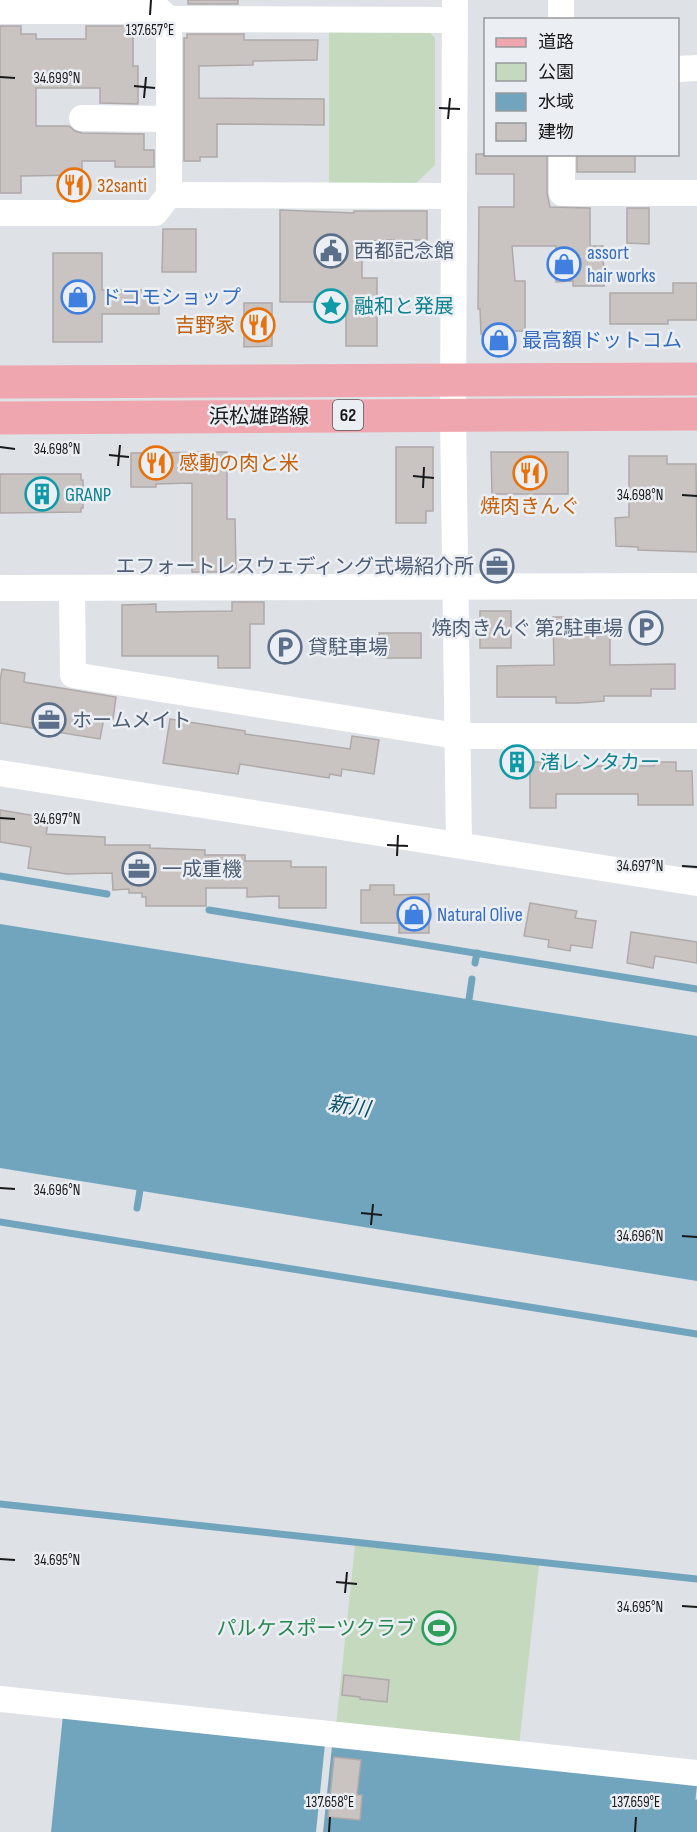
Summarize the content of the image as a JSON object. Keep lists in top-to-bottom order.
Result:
{
  "streets": {
    "main road": ["62", "浜松雄踏線"]
  },
  "water": ["新川"],
  "places": {
    "restaurant": [
      "32santi",
      "吉野家",
      "感動の肉と米",
      "焼肉きんぐ"
    ],
    "public building": ["西都記念館"],
    "shop": [
      "assort hair works",
      "ドコモショップ",
      "最高額ドットコム",
      "Natural Olive"
    ],
    "place": ["融和と発展"],
    "building": ["GRANP", "渚レンタカー"],
    "office": ["エフォートレスウェディング式場紹介所", "ホームメイト", "一成重機"],
    "parking": ["焼肉きんぐ 第2駐車場", "貸駐車場"],
    "sports": ["パルケスポーツクラブ"]
  },
  "legend": [
    "道路",
    "公園",
    "水域",
    "建物"
  ],
  "coordinates": [
    "137.657°E",
    "34.699°N",
    "34.698°N",
    "34.697°N",
    "34.696°N",
    "34.695°N",
    "137.658°E",
    "137.659°E"
  ]
}
